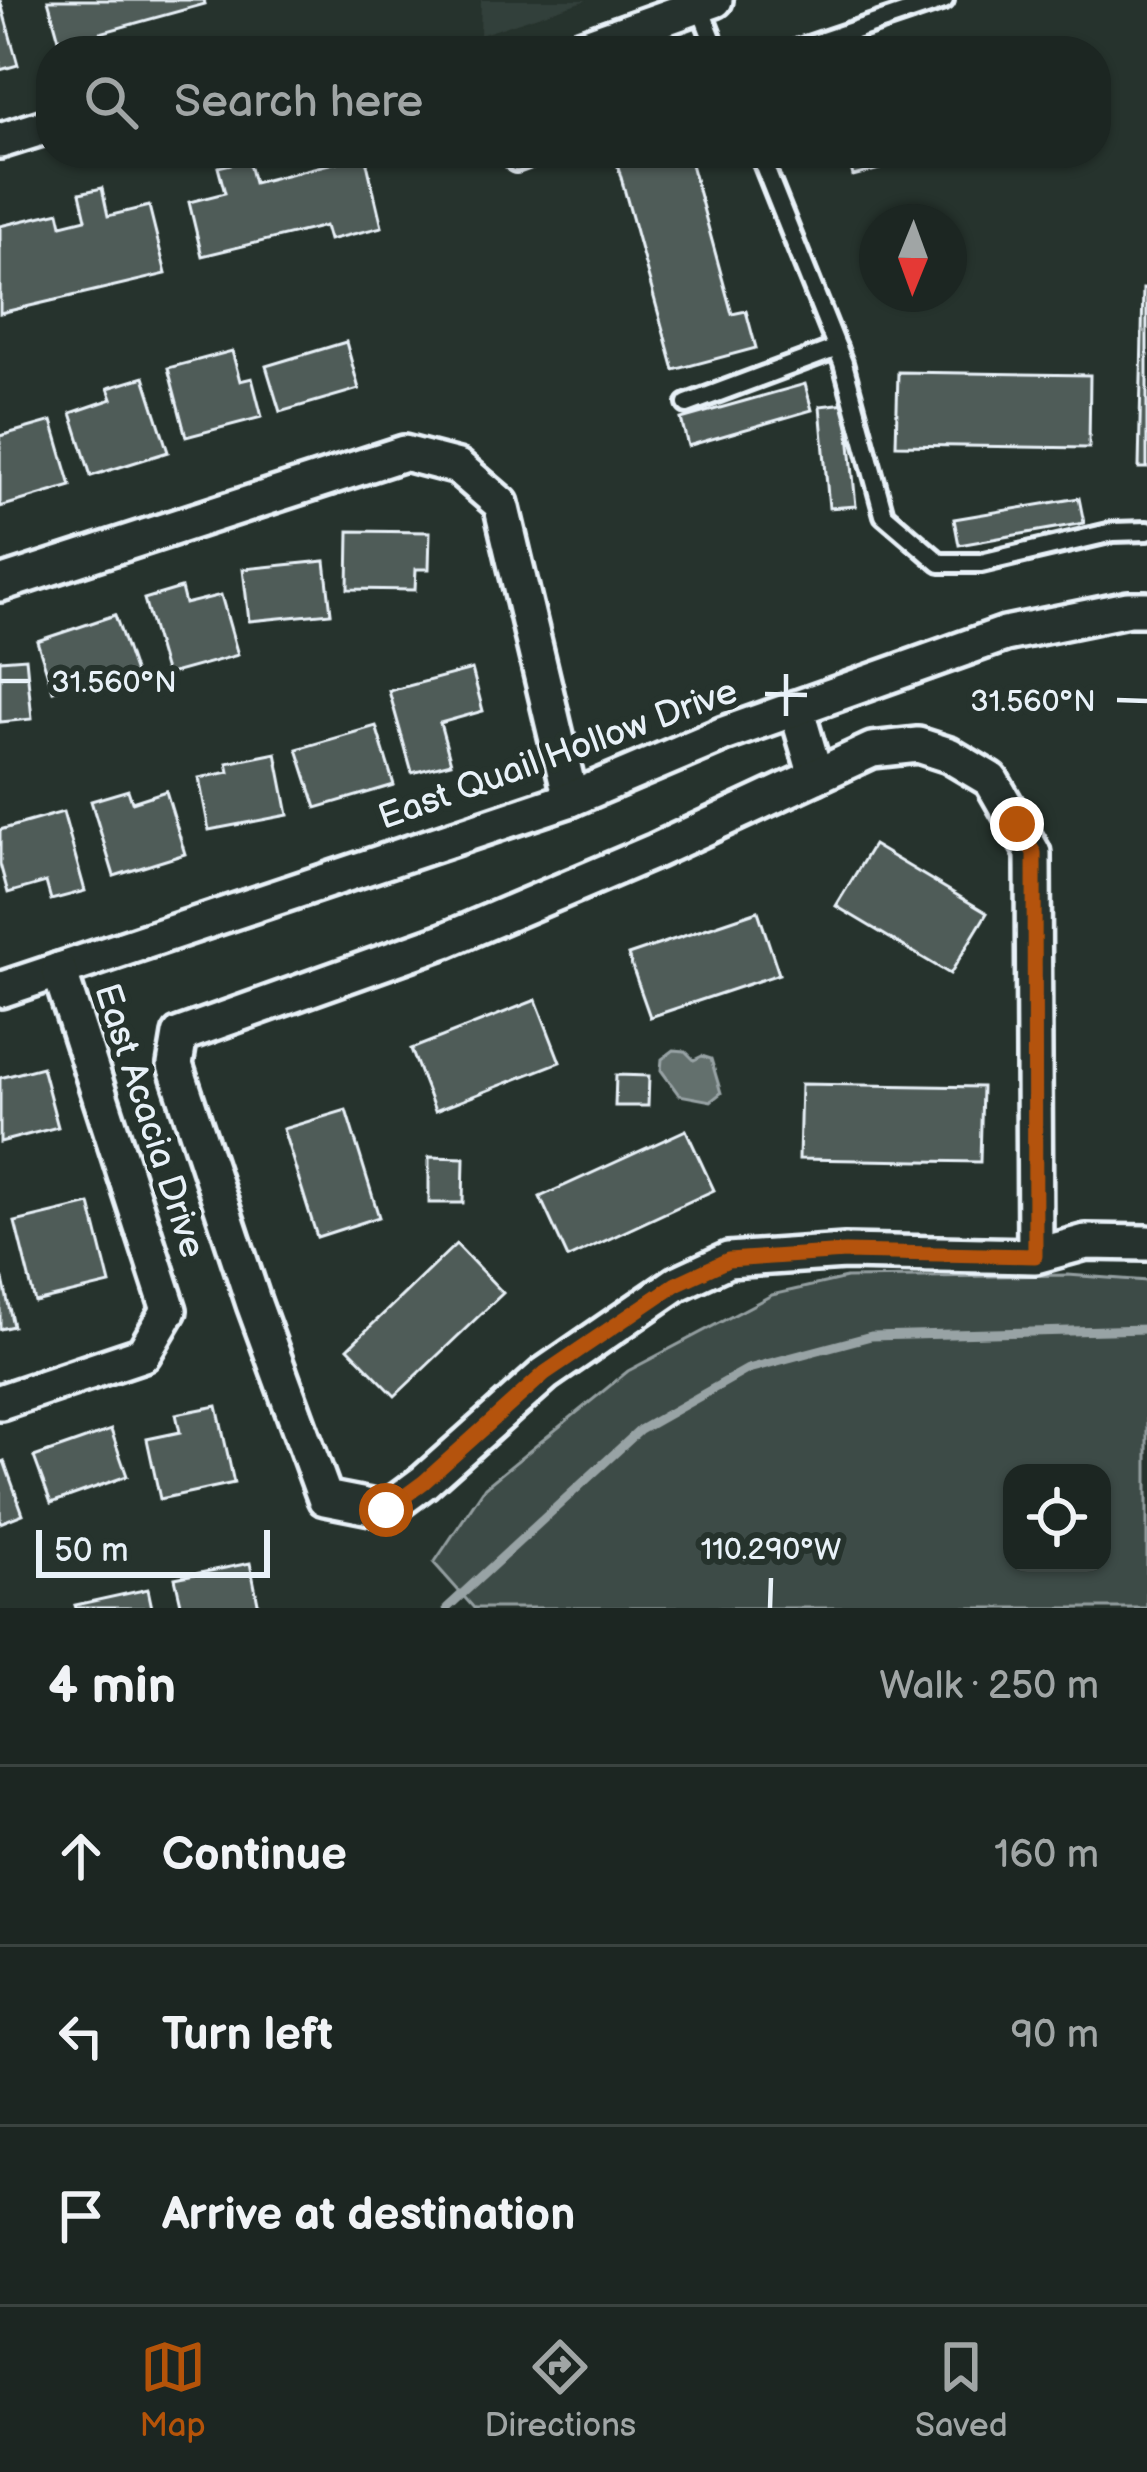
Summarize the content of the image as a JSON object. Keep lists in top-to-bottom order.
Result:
{
  "streets": {
    "street": ["East Quail Hollow Drive", "East Acacia Drive"]
  },
  "crossings": [
    ["East Quail Hollow Drive", "East Acacia Drive"]
  ],
  "scale_bar": "50 m",
  "north": "bottom",
  "page": {
    "search": "Search here",
    "scale": "50 m",
    "heading": ["4 min", "Walk · 250 m"],
    "list": [
      ["Continue", "160 m"],
      ["Turn left", "90 m"],
      "Arrive at destination"
    ],
    "nav": ["Map", "Directions", "Saved"]
  },
  "coordinates": ["31.560°N", "110.290°W"]
}
